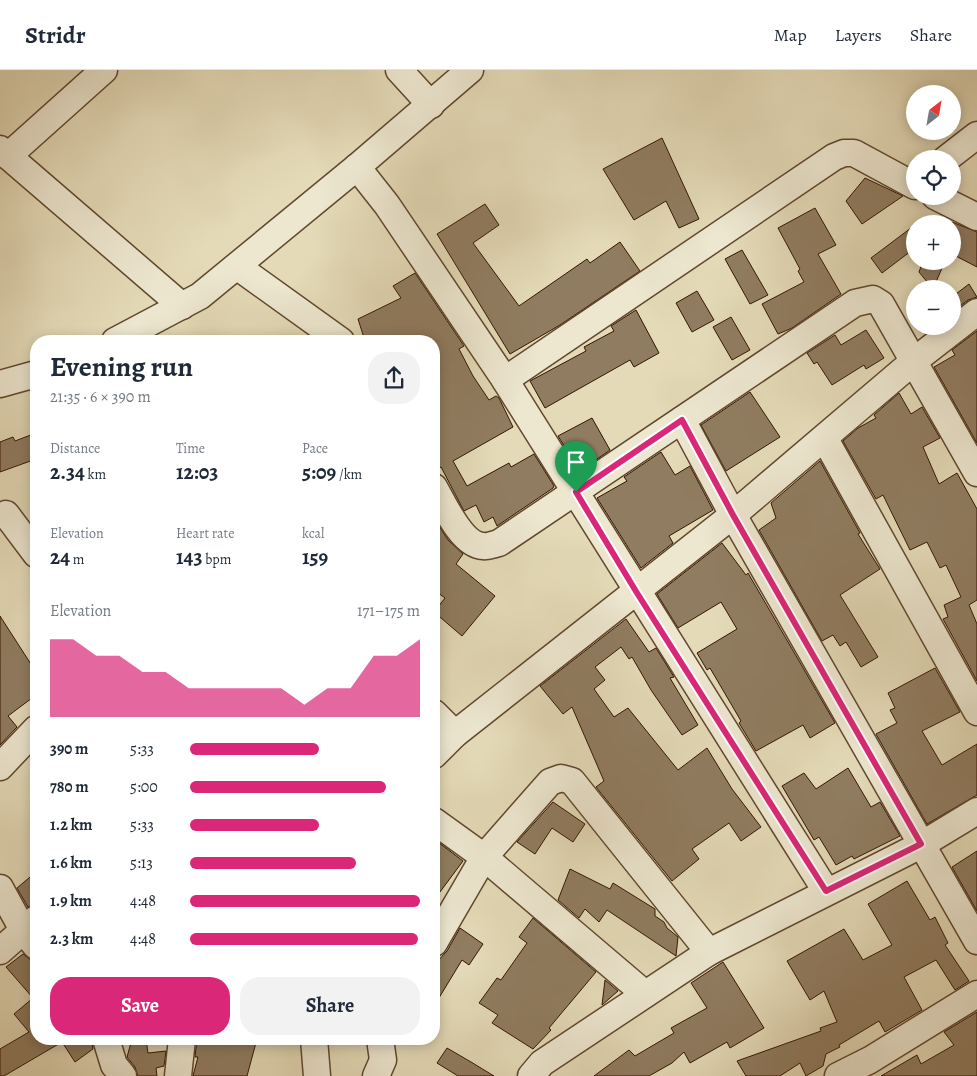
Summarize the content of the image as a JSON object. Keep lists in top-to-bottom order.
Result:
{
  "north": "top right",
  "page": {
    "header": "Stridr",
    "nav": ["Map", "Layers", "Share"],
    "map_buttons": ["+", "−"],
    "heading": ["Evening run", "21:35 · 6 × 390 m"],
    "stats": [
      ["Distance", "2.34 km"],
      ["Time", "12:03"],
      ["Pace", "5:09 /km"],
      ["Elevation", "24 m"],
      ["Heart rate", "143 bpm"],
      ["kcal", "159"]
    ],
    "chart": ["Elevation", "171–175 m"],
    "list": [
      {
        "name": "390 m",
        "note": "5:33"
      },
      {
        "name": "780 m",
        "note": "5:00"
      },
      {
        "name": "1.2 km",
        "note": "5:33"
      },
      {
        "name": "1.6 km",
        "note": "5:13"
      },
      {
        "name": "1.9 km",
        "note": "4:48"
      },
      {
        "name": "2.3 km",
        "note": "4:48"
      }
    ],
    "buttons": ["Save", "Share"]
  }
}
